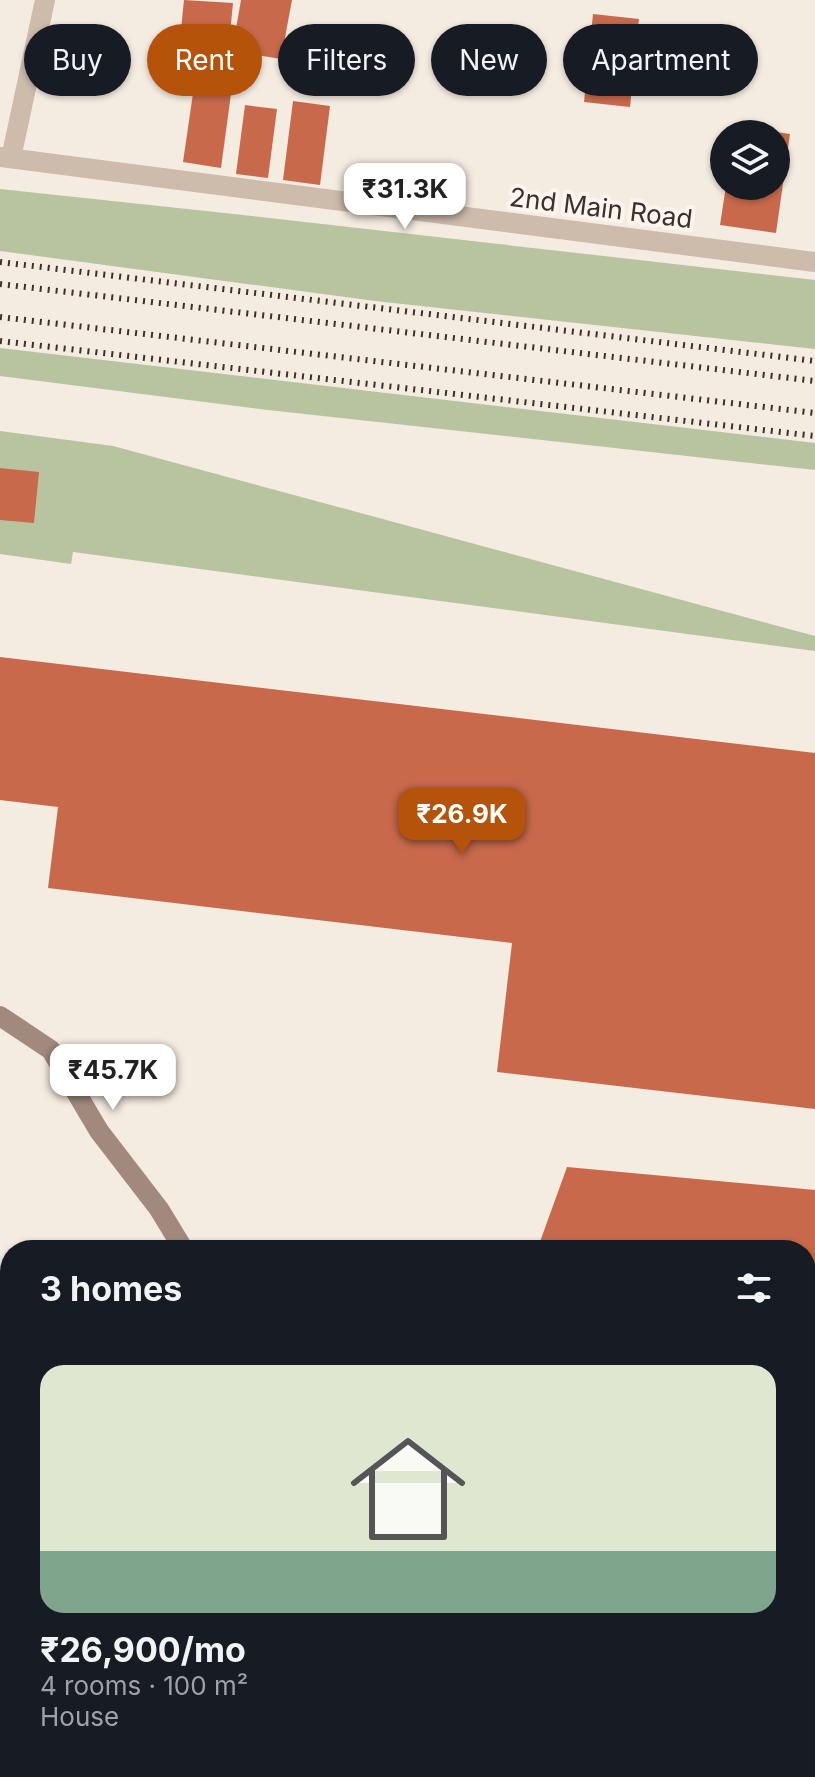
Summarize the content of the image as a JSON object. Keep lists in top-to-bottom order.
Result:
{
  "streets": {
    "street": ["2nd Main Road"]
  },
  "page": {
    "chip": [
      "Buy",
      "Rent",
      "Filters",
      "New",
      "Apartment"
    ],
    "price": ["₹31.3K", "₹26.9K", "₹45.7K"],
    "heading": "3 homes",
    "list": [
      {
        "name": "₹26,900/mo",
        "note": "4 rooms · 100 m² · House"
      }
    ]
  }
}
